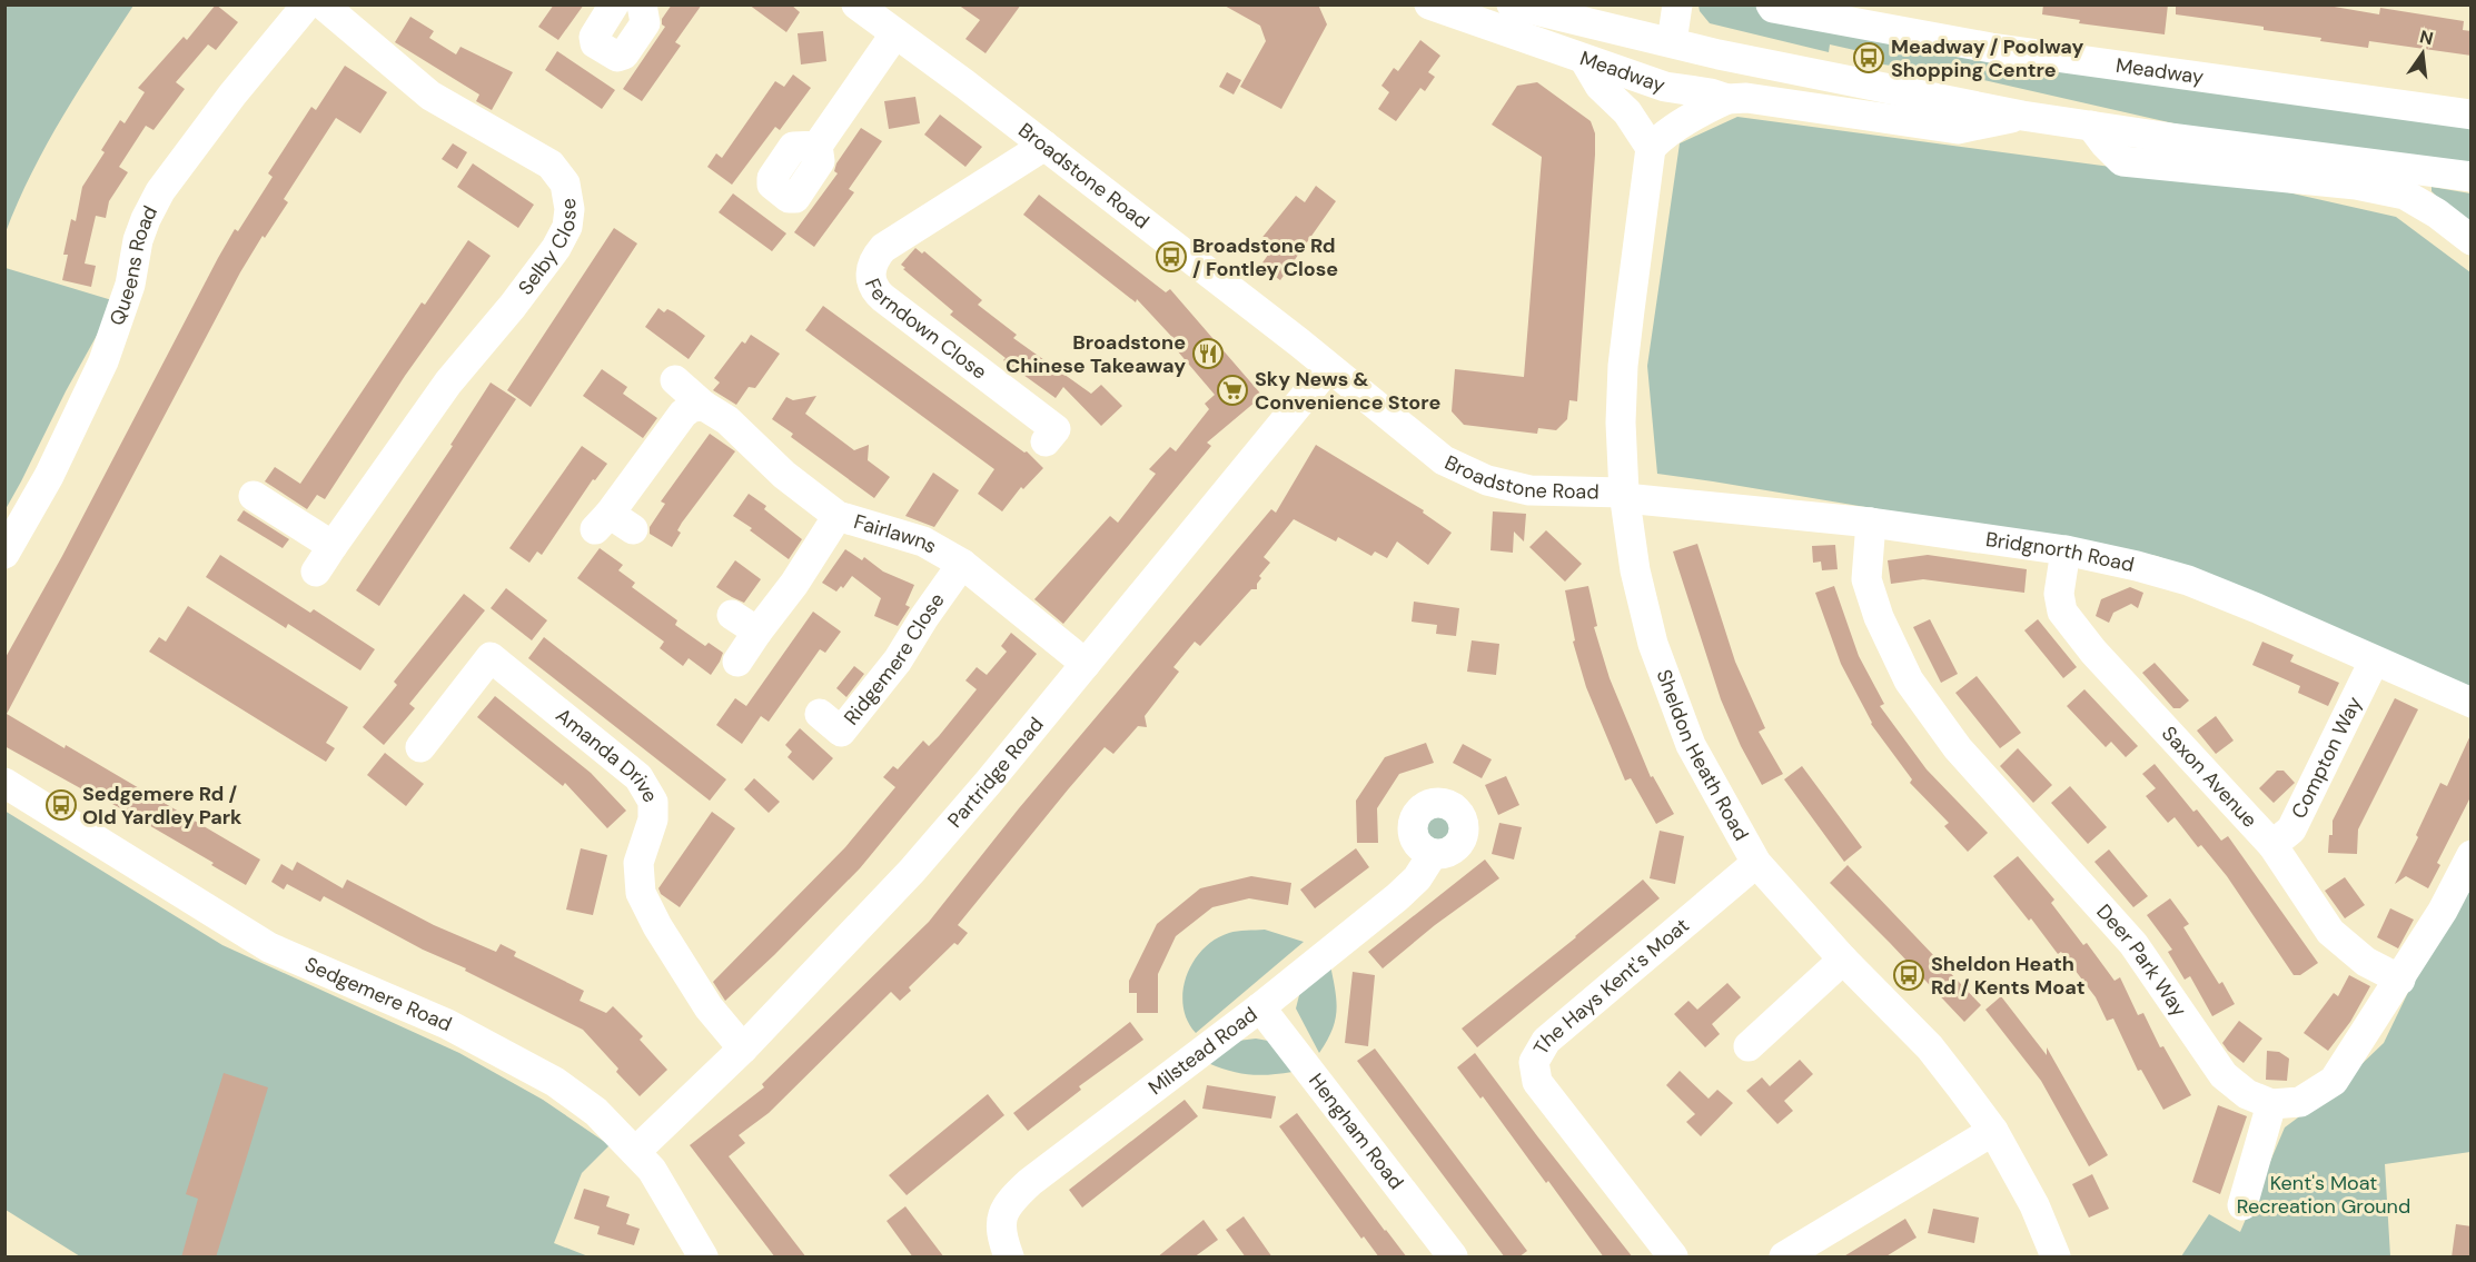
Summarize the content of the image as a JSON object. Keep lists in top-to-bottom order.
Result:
{
  "streets": {
    "street": [
      "Meadway",
      "Broadstone Road",
      "Selby Close",
      "Queens Road",
      "Ferndown Close",
      "Fairlawns",
      "Bridgnorth Road",
      "Ridgemere Close",
      "Sheldon Heath Road",
      "Compton Way",
      "Amanda Drive",
      "Partridge Road",
      "Saxon Avenue",
      "Deer Park Way",
      "The Hays Kent's Moat",
      "Sedgemere Road",
      "Milstead Road",
      "Hengham Road"
    ]
  },
  "crossings": [
    ["Broadstone Road", "Ferndown Close"],
    ["Broadstone Road", "Bridgnorth Road"],
    ["Broadstone Road", "Sheldon Heath Road"],
    ["Broadstone Road", "Partridge Road"],
    ["Fairlawns", "Ridgemere Close"],
    ["Fairlawns", "Partridge Road"],
    ["Bridgnorth Road", "Sheldon Heath Road"],
    ["Bridgnorth Road", "Compton Way"],
    ["Bridgnorth Road", "Saxon Avenue"],
    ["Bridgnorth Road", "Deer Park Way"],
    ["Sheldon Heath Road", "The Hays Kent's Moat"],
    ["Compton Way", "Saxon Avenue"],
    ["Amanda Drive", "Partridge Road"],
    ["Partridge Road", "Sedgemere Road"],
    ["Milstead Road", "Hengham Road"]
  ],
  "parks": ["Kent's Moat Recreation Ground"],
  "places": {
    "bus stop": [
      "Meadway / Poolway Shopping Centre",
      "Broadstone Rd / Fontley Close",
      "Sedgemere Rd / Old Yardley Park",
      "Sheldon Heath Rd / Kents Moat"
    ],
    "restaurant": ["Broadstone Chinese Takeaway"],
    "supermarket": ["Sky News & Convenience Store"]
  },
  "north": "top"
}
